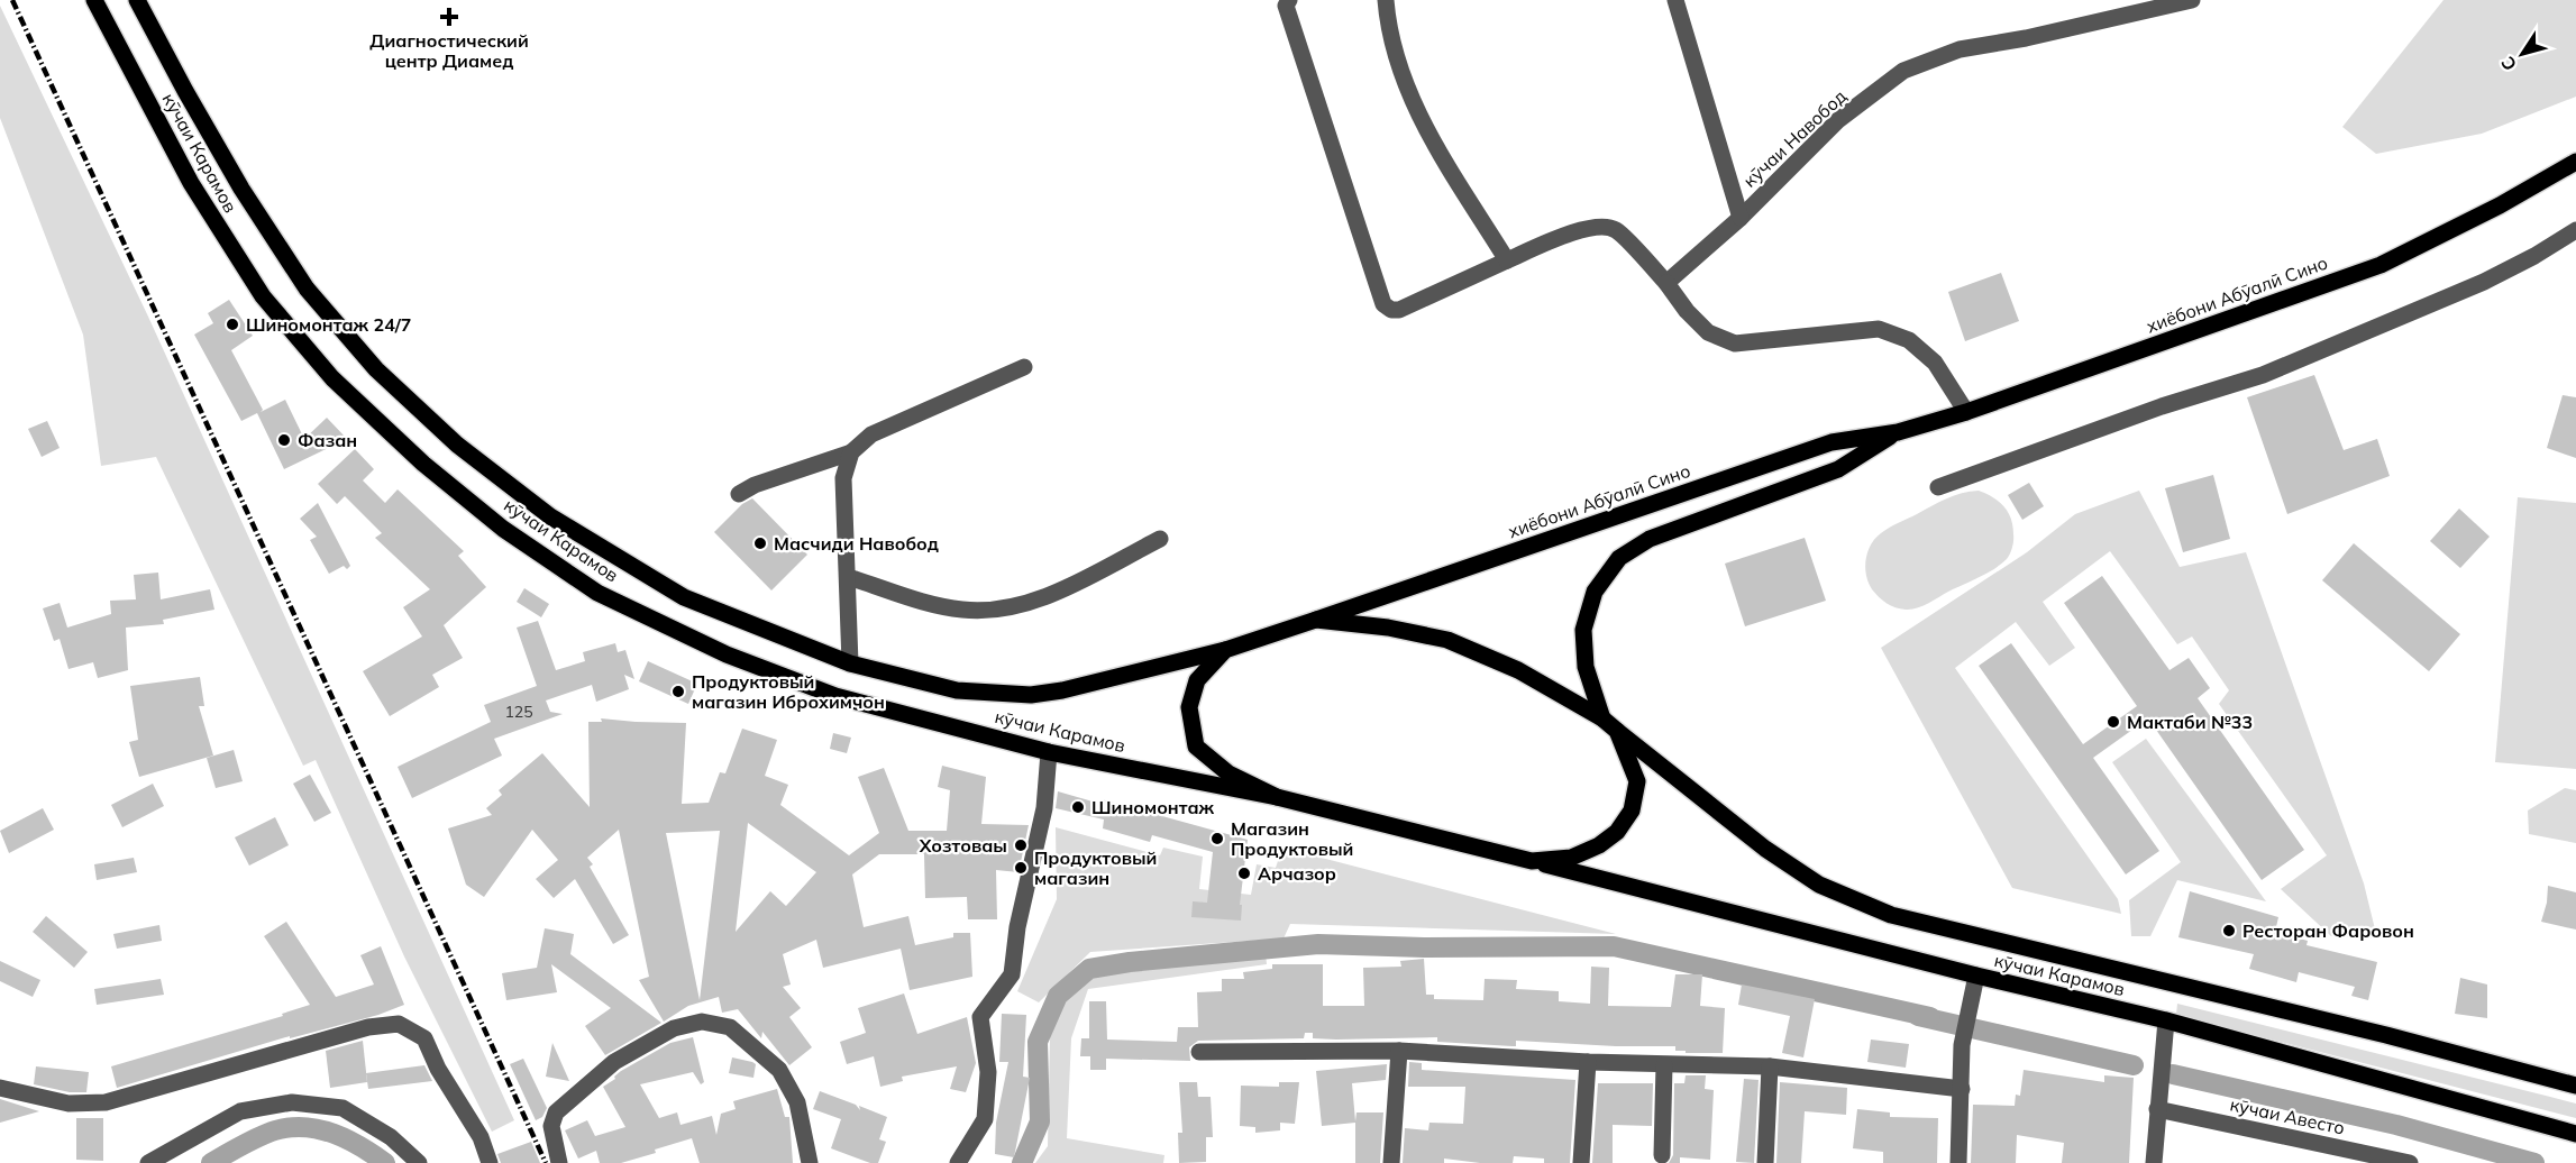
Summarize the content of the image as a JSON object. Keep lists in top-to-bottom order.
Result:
{
  "streets": {
    "main road": ["кӯчаи Карамов", "хиёбони Абӯалӣ Сино"],
    "street": ["кӯчаи Навобод", "кӯчаи Авесто"]
  },
  "crossings": [
    ["кӯчаи Карамов", "хиёбони Абӯалӣ Сино"]
  ],
  "places": {
    "health": ["Диагностический центр Диамед"],
    "other": [
      "Шиномонтаж 24/7",
      "Фазан",
      "Масчиди Навобод",
      "Продуктовый магазин Иброхимчон",
      "Мактаби №33",
      "Шиномонтаж",
      "Магазин Продуктовый",
      "Хозтоваы",
      "Продуктовый магазин",
      "Арчазор",
      "Ресторан Фаровон"
    ]
  },
  "house_numbers": ["125"],
  "north": "bottom left"
}
